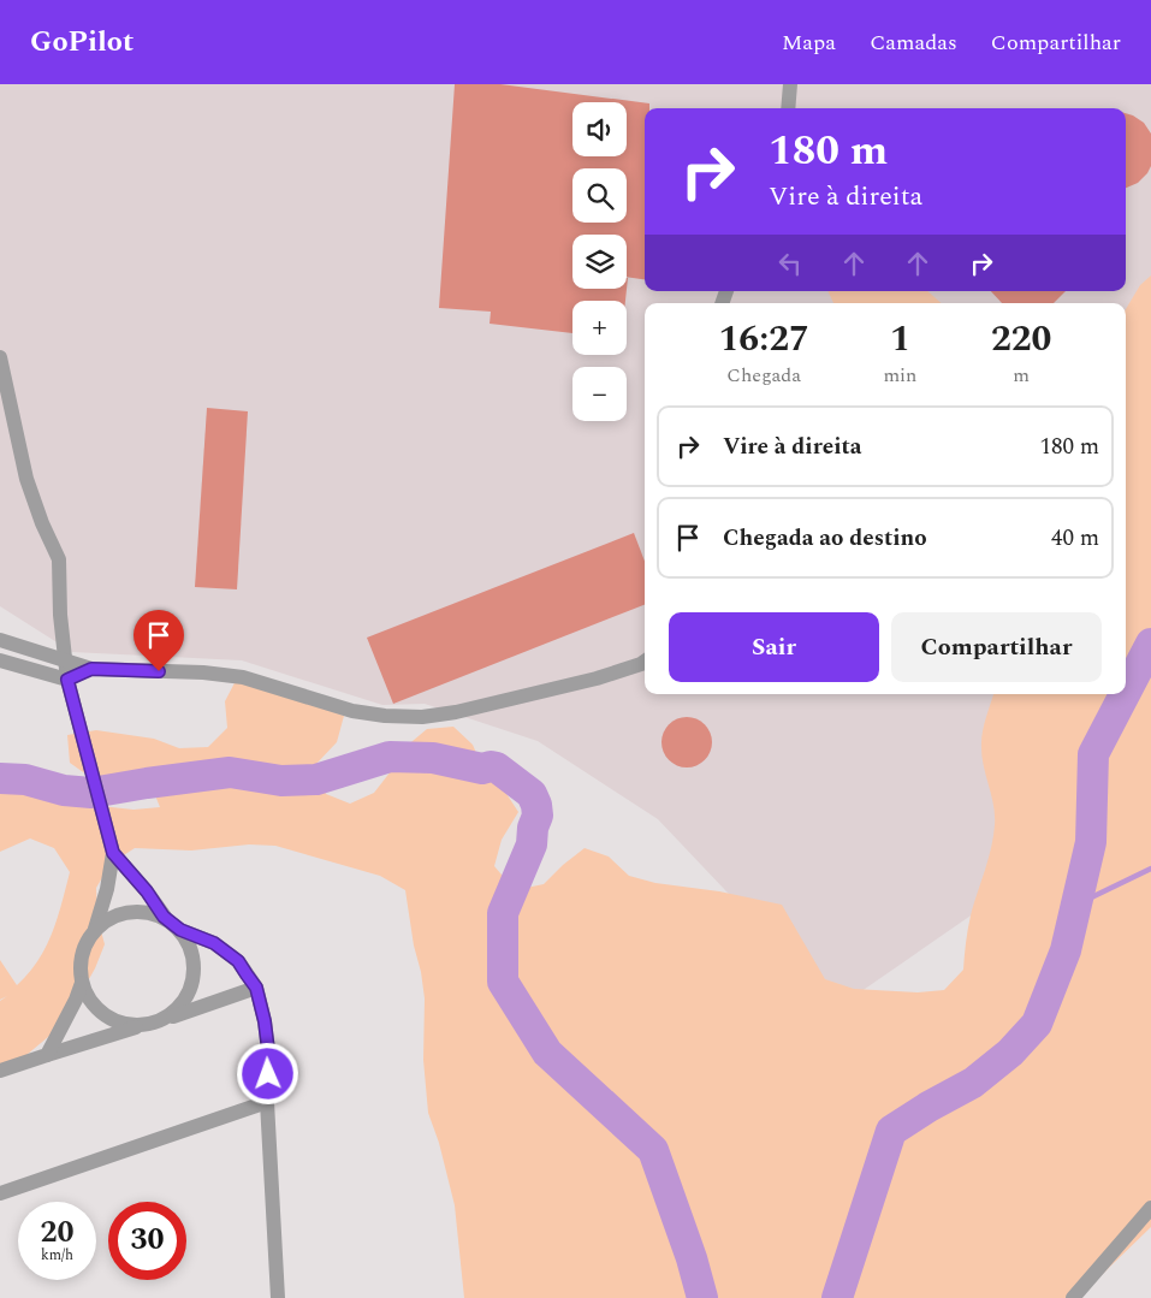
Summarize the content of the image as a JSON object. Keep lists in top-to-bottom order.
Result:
{
  "page": {
    "header": "GoPilot",
    "nav": ["Mapa", "Camadas", "Compartilhar"],
    "map_buttons": ["+", "−"],
    "turn": ["180 m", "Vire à direita"],
    "eta": [
      "16:27",
      "Chegada",
      "1",
      "min",
      "220",
      "m"
    ],
    "list": [
      {
        "name": "Vire à direita",
        "value": "180 m"
      },
      {
        "name": "Chegada ao destino",
        "value": "40 m"
      }
    ],
    "buttons": ["Sair", "Compartilhar"],
    "speed": "20 km/h",
    "limit": "30"
  }
}
